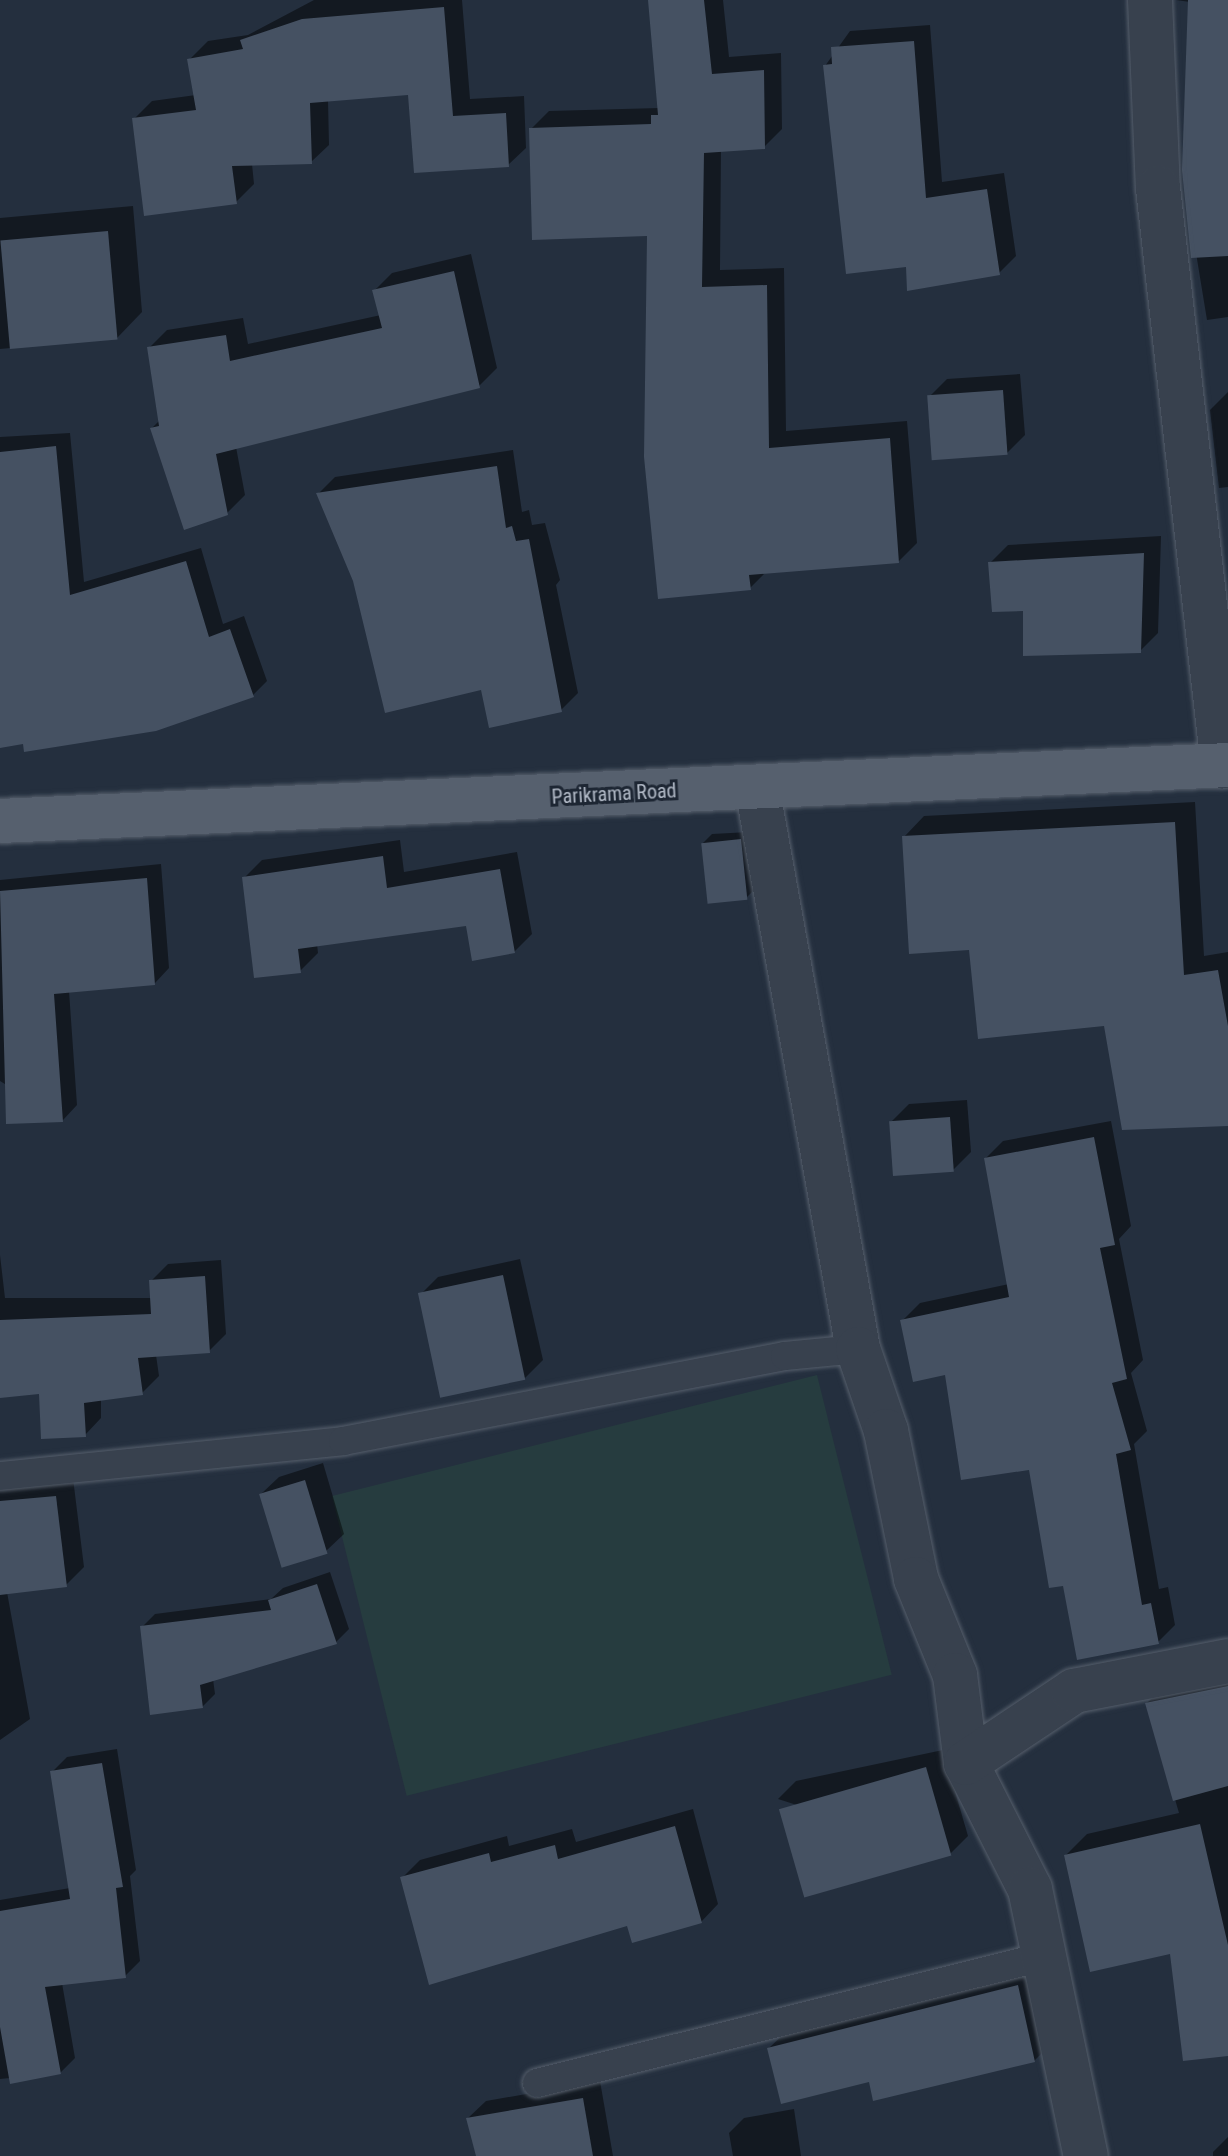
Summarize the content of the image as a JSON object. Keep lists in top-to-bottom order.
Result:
{
  "streets": {
    "main road": ["Parikrama Road"]
  }
}
